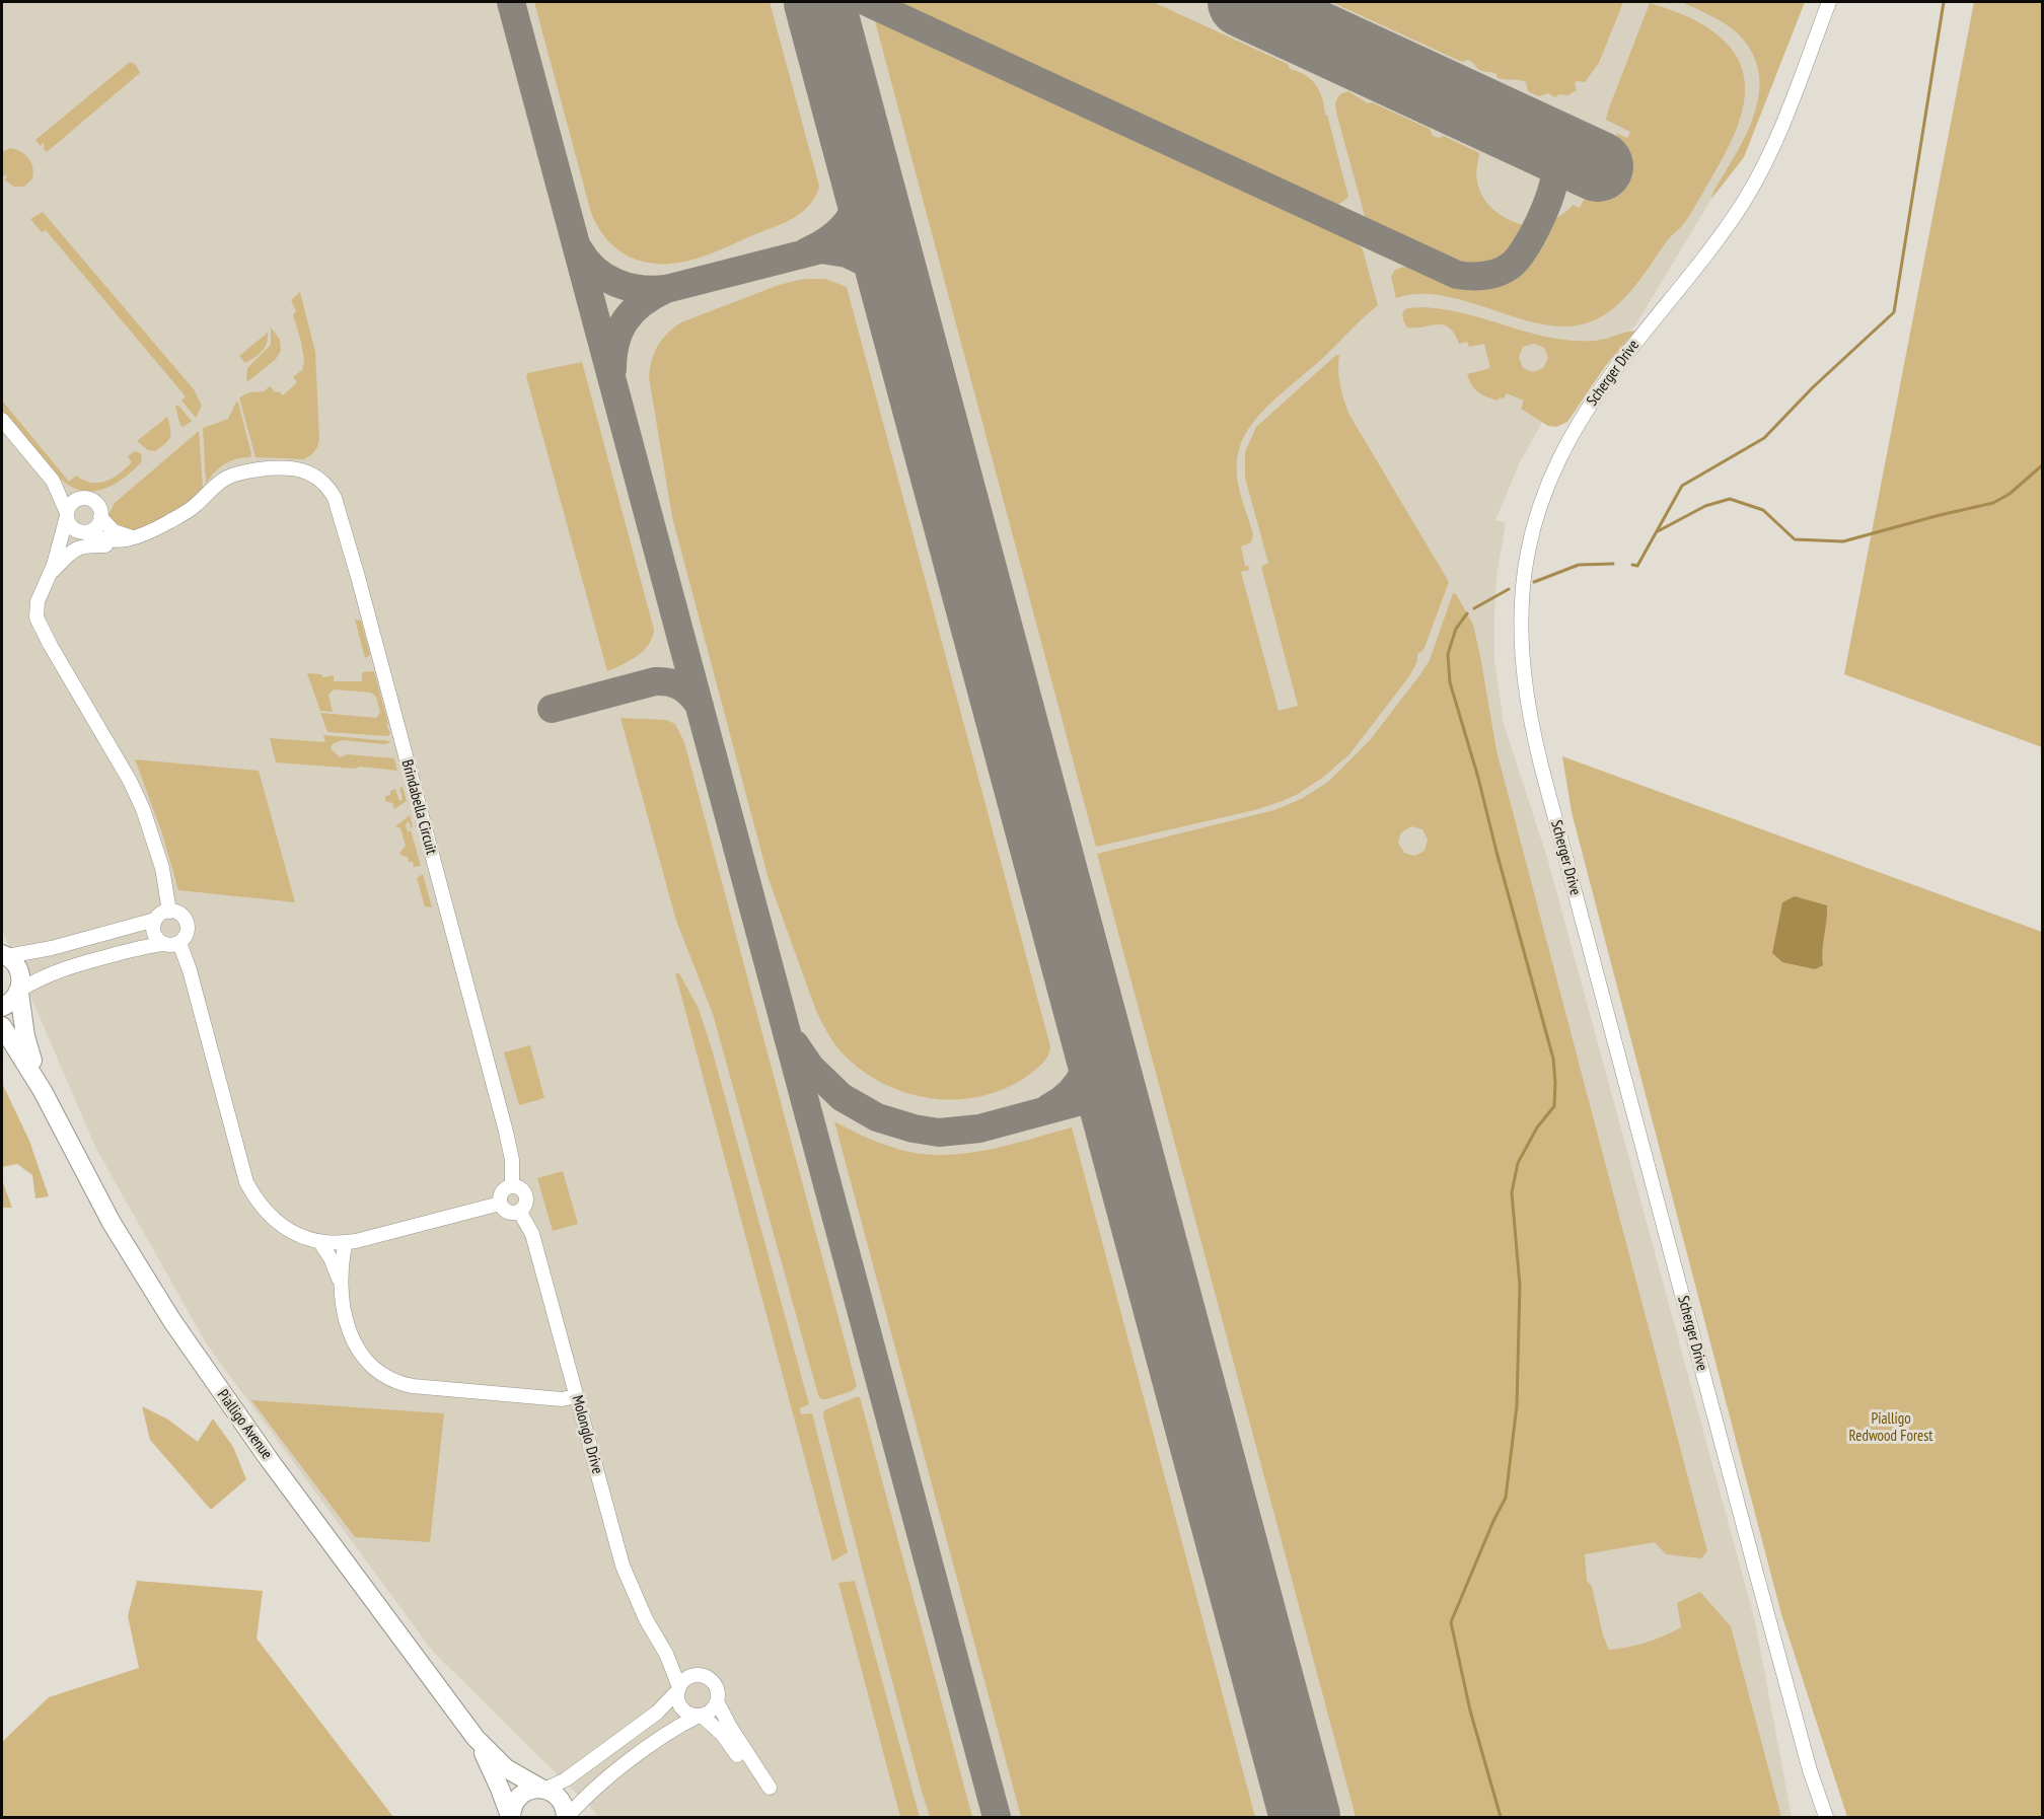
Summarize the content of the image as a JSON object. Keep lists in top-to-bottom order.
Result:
{
  "streets": {
    "main road": ["Pialligo Avenue"],
    "street": ["Scherger Drive", "Brindabella Circuit", "Molonglo Drive"]
  },
  "crossings": [
    ["Brindabella Circuit", "Molonglo Drive"]
  ],
  "parks": ["Pialligo Redwood Forest"]
}
